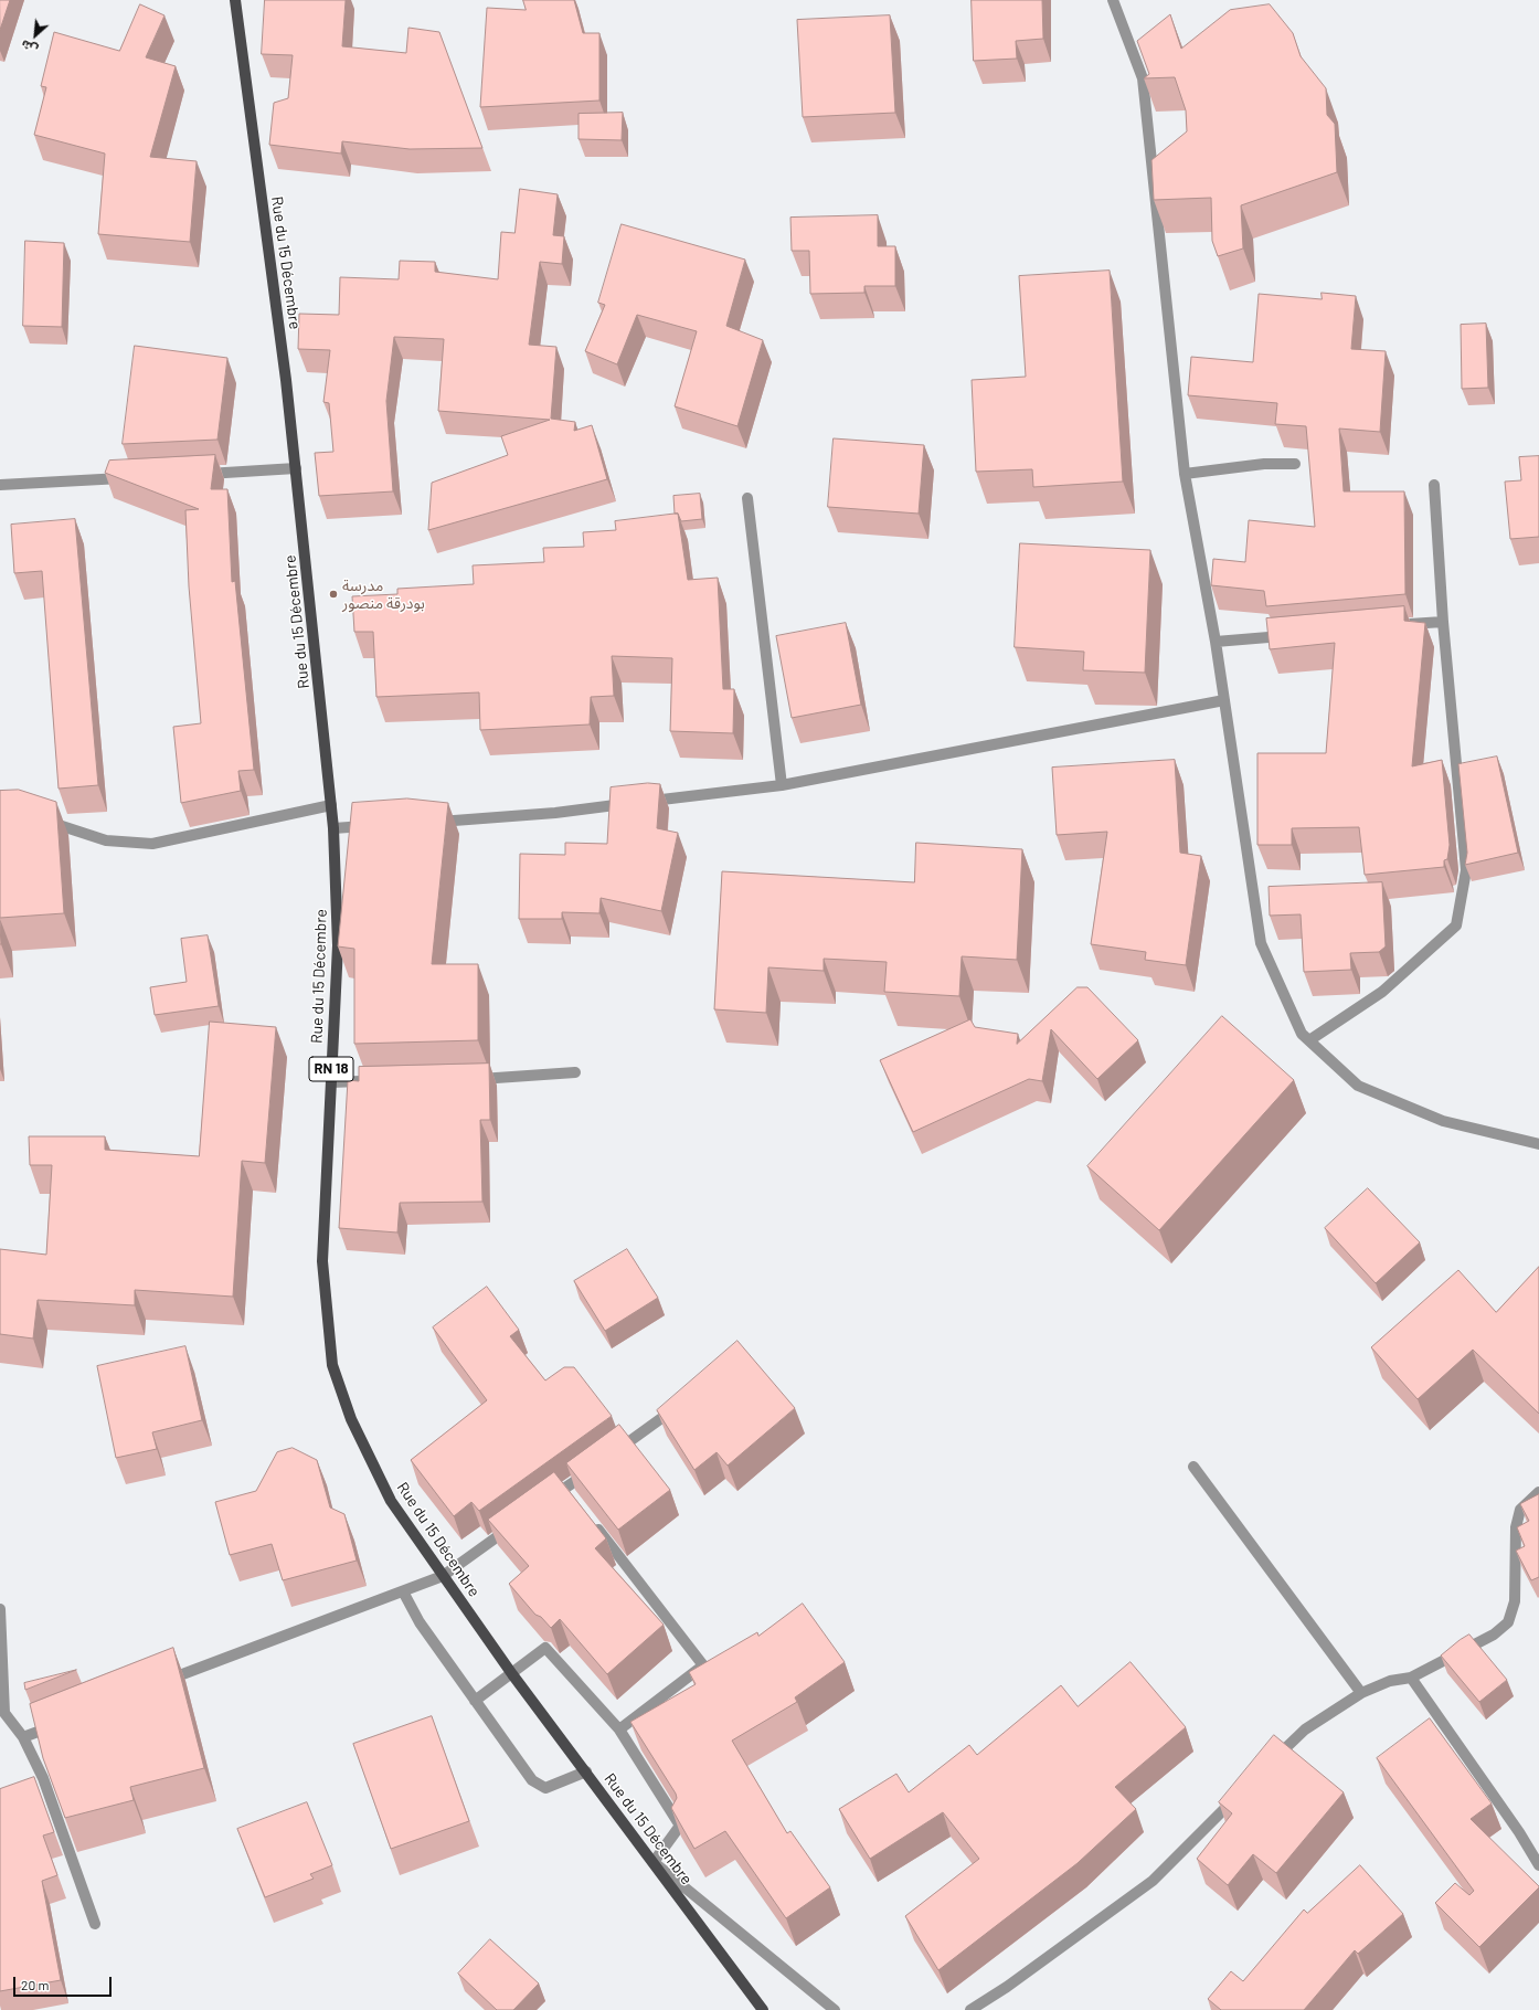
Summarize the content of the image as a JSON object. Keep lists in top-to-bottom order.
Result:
{
  "streets": {
    "main road": ["Rue du 15 Décembre", "RN 18"]
  },
  "places": ["مدرسة بودرقة منصور"],
  "scale_bar": "20 m",
  "north": "bottom left"
}
